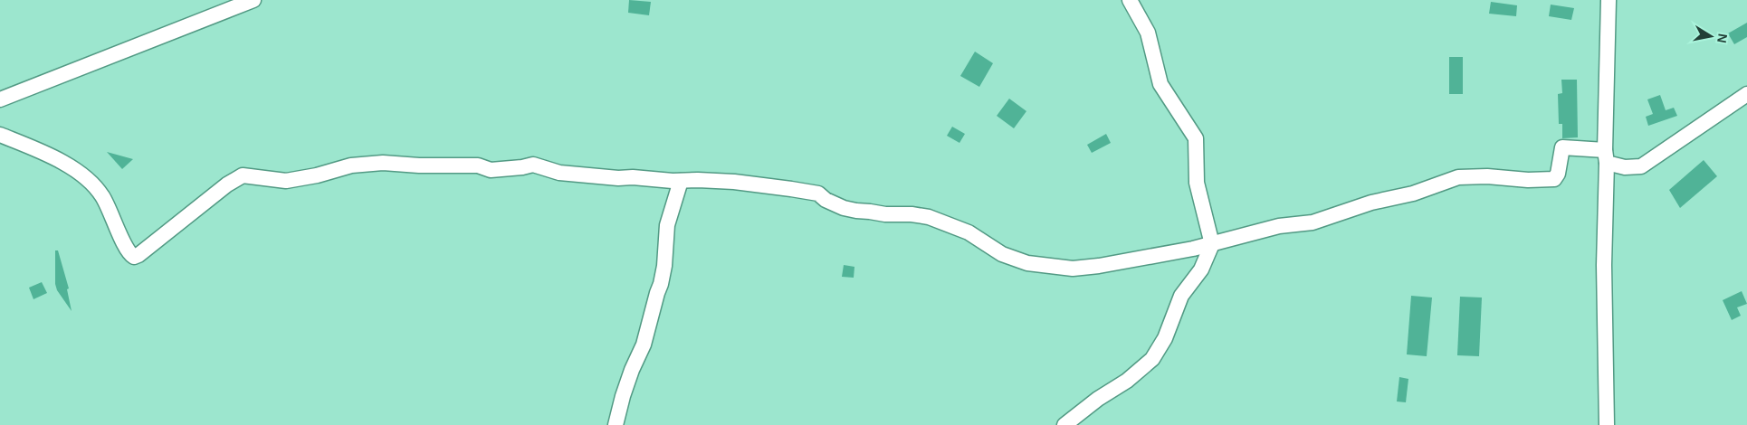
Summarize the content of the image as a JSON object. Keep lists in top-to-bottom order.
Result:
{
  "north": "right"
}
